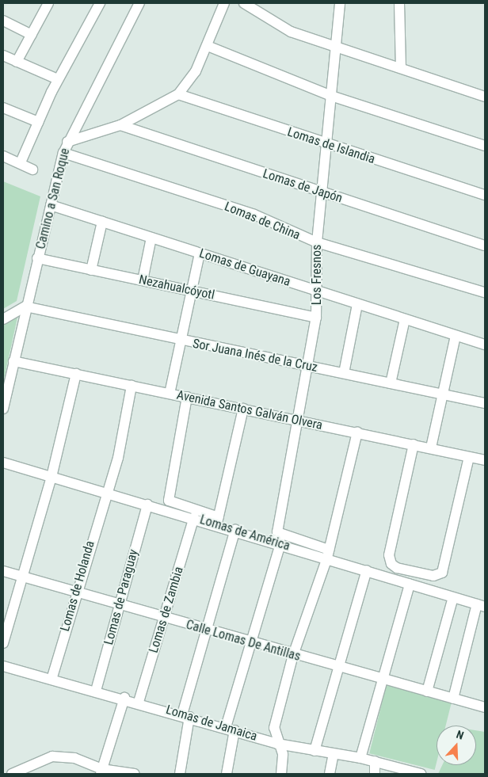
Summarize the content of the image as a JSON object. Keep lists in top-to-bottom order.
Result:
{
  "streets": {
    "street": [
      "Lomas de Islandia",
      "Lomas de Japón",
      "Camino a San Roque",
      "Lomas de China",
      "Lomas de Guayana",
      "Los Fresnos",
      "Nezahualcóyotl",
      "Sor Juana Inés de la Cruz",
      "Avenida Santos Galván Olvera",
      "Lomas de América",
      "Lomas de Holanda",
      "Lomas de Paraguay",
      "Lomas de Zambia",
      "Calle Lomas De Antillas",
      "Lomas de Jamaica"
    ]
  },
  "crossings": [
    ["Lomas de Islandia", "Los Fresnos"],
    ["Lomas de Japón", "Los Fresnos"],
    ["Camino a San Roque", "Lomas de China"],
    ["Camino a San Roque", "Lomas de Guayana"],
    ["Camino a San Roque", "Nezahualcóyotl"],
    ["Camino a San Roque", "Sor Juana Inés de la Cruz"],
    ["Camino a San Roque", "Avenida Santos Galván Olvera"],
    ["Lomas de China", "Los Fresnos"],
    ["Lomas de Guayana", "Los Fresnos"],
    ["Los Fresnos", "Nezahualcóyotl"],
    ["Los Fresnos", "Sor Juana Inés de la Cruz"],
    ["Los Fresnos", "Avenida Santos Galván Olvera"],
    ["Los Fresnos", "Lomas de América"],
    ["Avenida Santos Galván Olvera", "Lomas de Holanda"],
    ["Lomas de América", "Lomas de Holanda"],
    ["Lomas de América", "Lomas de Paraguay"],
    ["Lomas de América", "Lomas de Zambia"],
    ["Lomas de Holanda", "Calle Lomas De Antillas"],
    ["Lomas de Holanda", "Lomas de Jamaica"],
    ["Lomas de Paraguay", "Calle Lomas De Antillas"],
    ["Lomas de Paraguay", "Lomas de Jamaica"],
    ["Lomas de Zambia", "Calle Lomas De Antillas"],
    ["Lomas de Zambia", "Lomas de Jamaica"]
  ],
  "north": "top"
}
